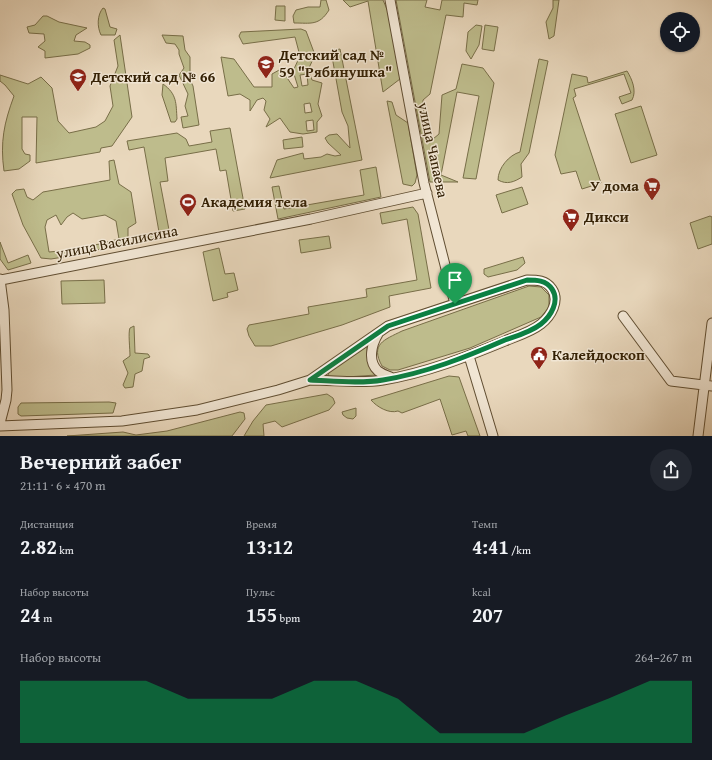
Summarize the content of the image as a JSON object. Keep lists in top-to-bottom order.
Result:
{
  "streets": {
    "street": ["улица Чапаева", "улица Василисина"]
  },
  "crossings": [
    ["улица Чапаева", "улица Василисина"]
  ],
  "places": {
    "school or university": ["Детский сад № 59 \"Рябинушка\"", "Детский сад № 66"],
    "supermarket": ["У дома", "Дикси"],
    "sports": ["Академия тела"],
    "public building": ["Калейдоскоп"]
  },
  "page": {
    "heading": ["Вечерний забег", "21:11 · 6 × 470 m"],
    "stats": [
      ["Дистанция", "2.82 km"],
      ["Время", "13:12"],
      ["Темп", "4:41 /km"],
      ["Набор высоты", "24 m"],
      ["Пульс", "155 bpm"],
      ["kcal", "207"]
    ],
    "chart": ["Набор высоты", "264–267 m"]
  }
}
